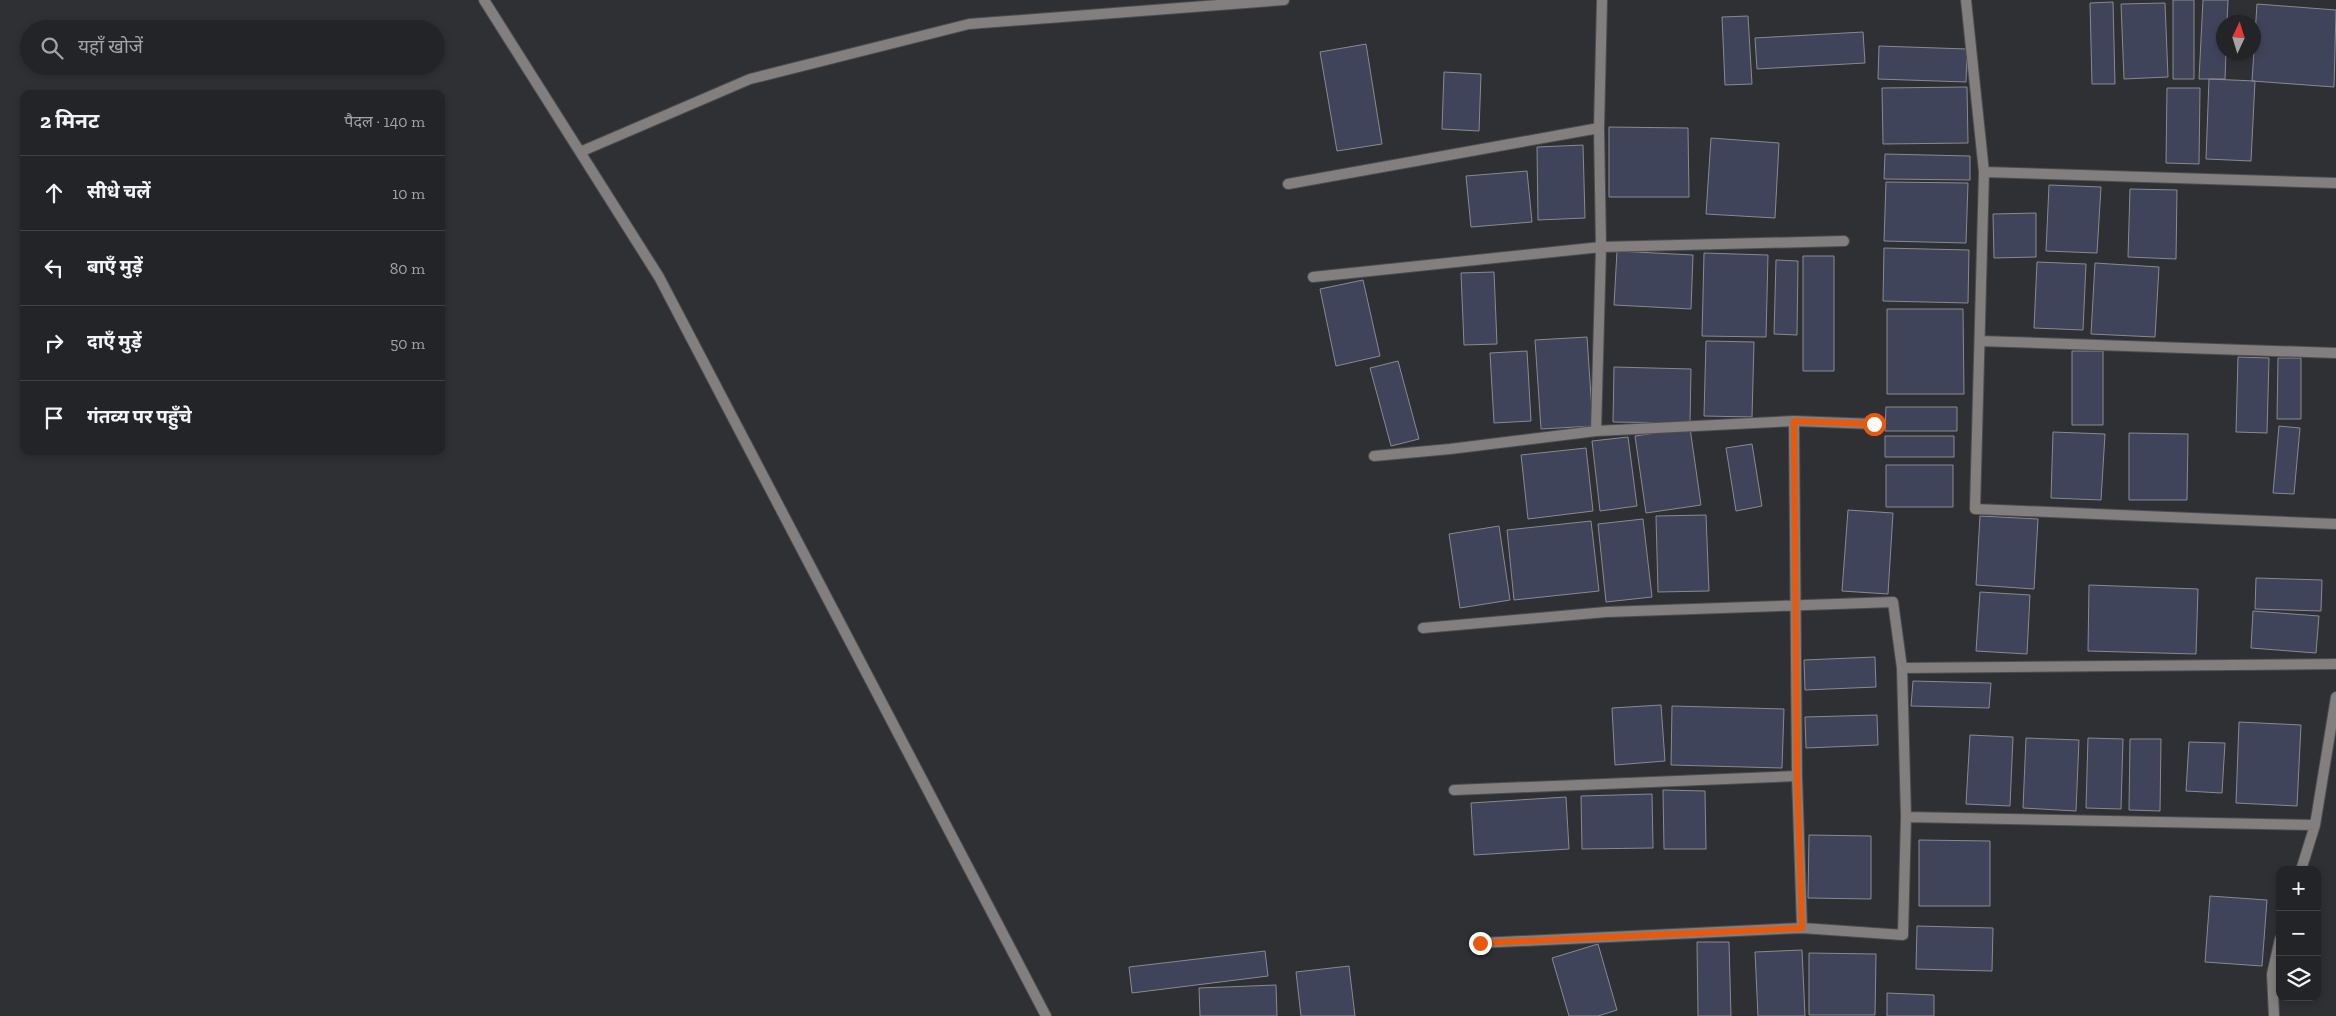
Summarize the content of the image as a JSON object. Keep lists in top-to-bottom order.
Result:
{
  "north": "top",
  "page": {
    "search": "यहाँ खोजें",
    "heading": ["2 मिनट", "पैदल · 140 m"],
    "list": [
      ["सीधे चलें", "10 m"],
      ["बाएँ मुड़ें", "80 m"],
      ["दाएँ मुड़ें", "50 m"],
      "गंतव्य पर पहुँचे"
    ],
    "map_buttons": ["+", "−"]
  }
}
